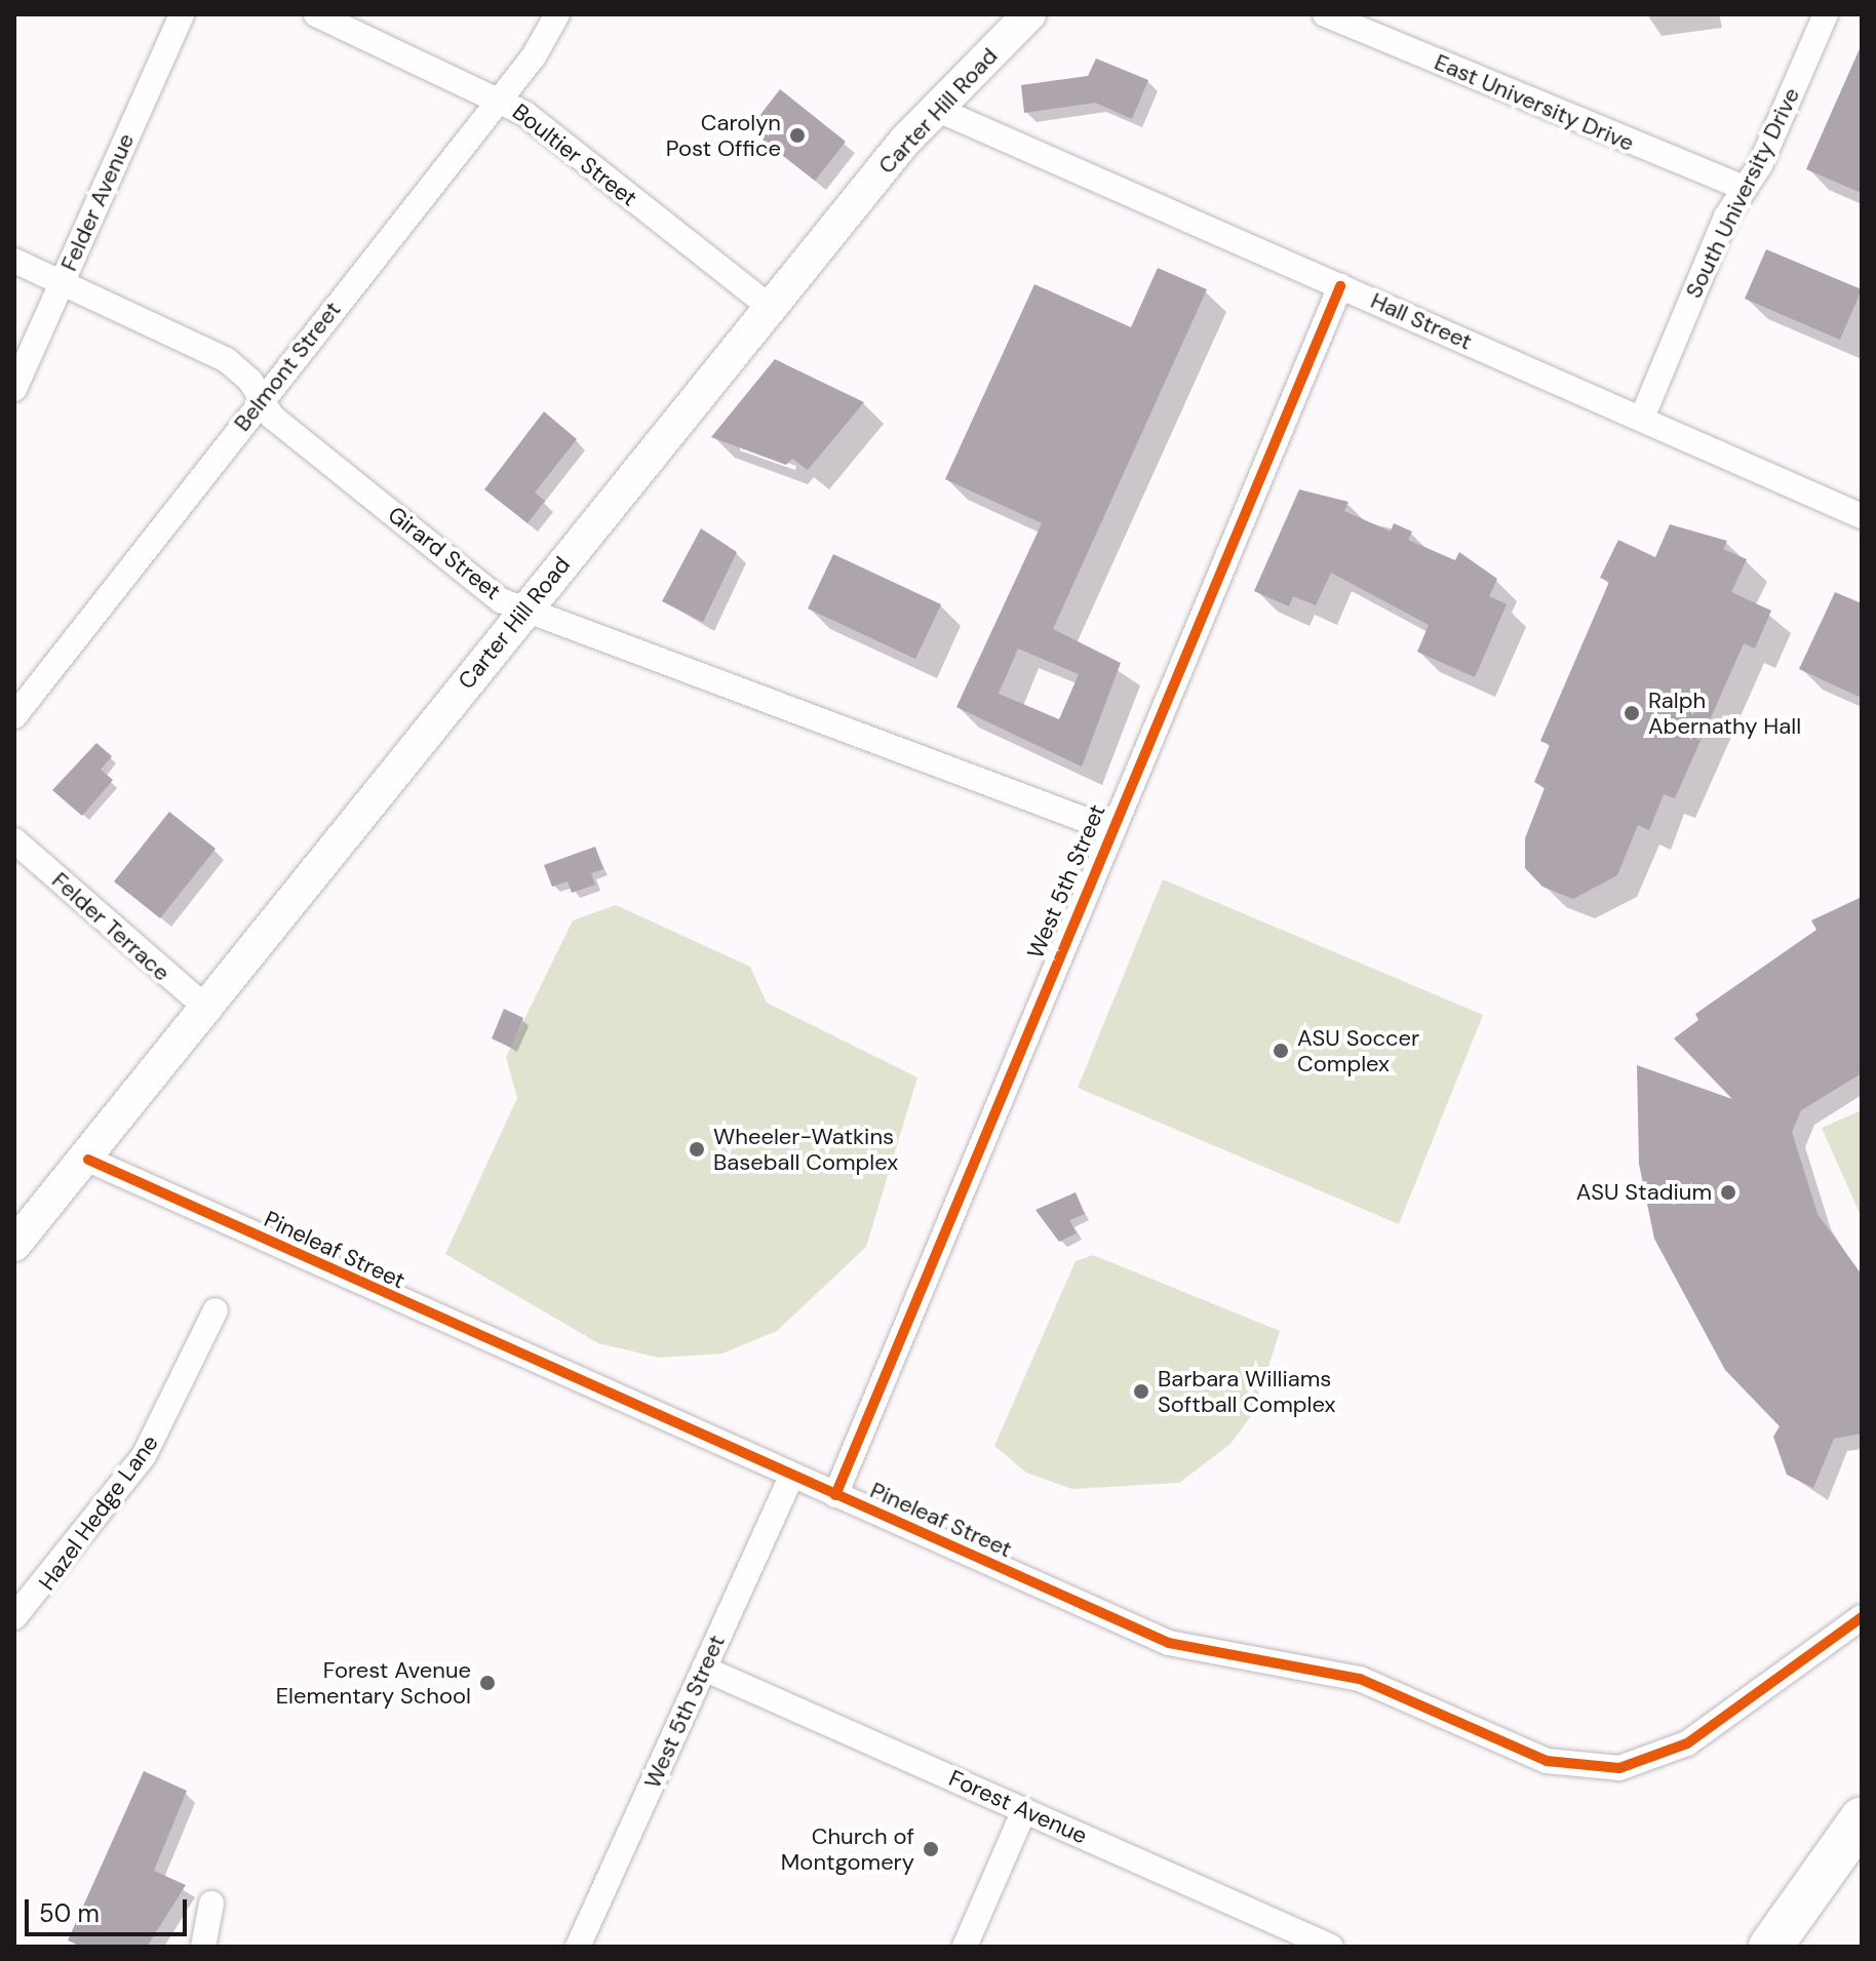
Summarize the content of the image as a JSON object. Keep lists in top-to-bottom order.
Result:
{
  "streets": {
    "main road": ["Carter Hill Road"],
    "street": [
      "East University Drive",
      "Boultier Street",
      "South University Drive",
      "Felder Avenue",
      "Hall Street",
      "Belmont Street",
      "Girard Street",
      "West 5th Street",
      "Felder Terrace",
      "Pineleaf Street",
      "Hazel Hedge Lane",
      "Forest Avenue"
    ]
  },
  "crossings": [
    ["East University Drive", "South University Drive"],
    ["Carter Hill Road", "Boultier Street"],
    ["Carter Hill Road", "Hall Street"],
    ["Carter Hill Road", "Girard Street"],
    ["Carter Hill Road", "Felder Terrace"],
    ["Carter Hill Road", "Pineleaf Street"],
    ["Boultier Street", "Belmont Street"],
    ["South University Drive", "Hall Street"],
    ["Felder Avenue", "Girard Street"],
    ["Hall Street", "West 5th Street"],
    ["Belmont Street", "Girard Street"],
    ["Girard Street", "West 5th Street"],
    ["West 5th Street", "Pineleaf Street"],
    ["West 5th Street", "Forest Avenue"]
  ],
  "places": [
    "Carolyn Post Office",
    "Ralph Abernathy Hall",
    "ASU Soccer Complex",
    "Wheeler-Watkins Baseball Complex",
    "ASU Stadium",
    "Barbara Williams Softball Complex",
    "Forest Avenue Elementary School",
    "Church of Montgomery"
  ],
  "scale_bar": "50 m"
}
